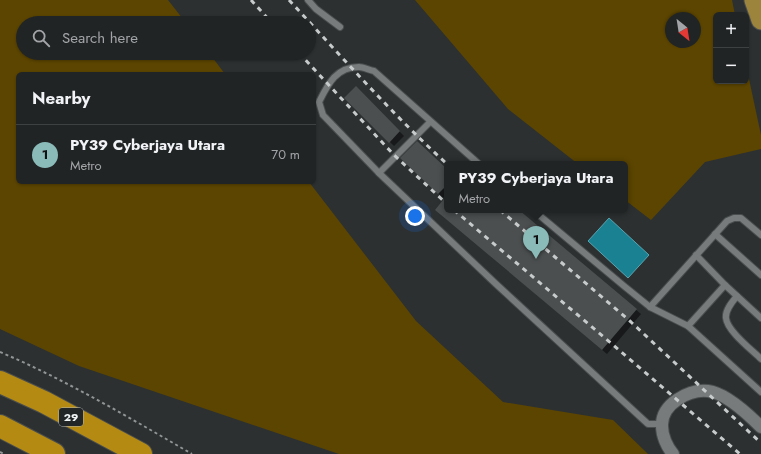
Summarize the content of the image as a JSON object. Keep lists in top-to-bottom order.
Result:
{
  "streets": {
    "highway": ["29"]
  },
  "north": "bottom right",
  "page": {
    "map_buttons": ["+", "−"],
    "search": "Search here",
    "heading": "Nearby",
    "list": [
      {
        "mark": "1",
        "name": "PY39 Cyberjaya Utara",
        "note": "Metro",
        "value": "70 m"
      }
    ],
    "popup": ["PY39 Cyberjaya Utara", "Metro"],
    "pins": "1"
  }
}
